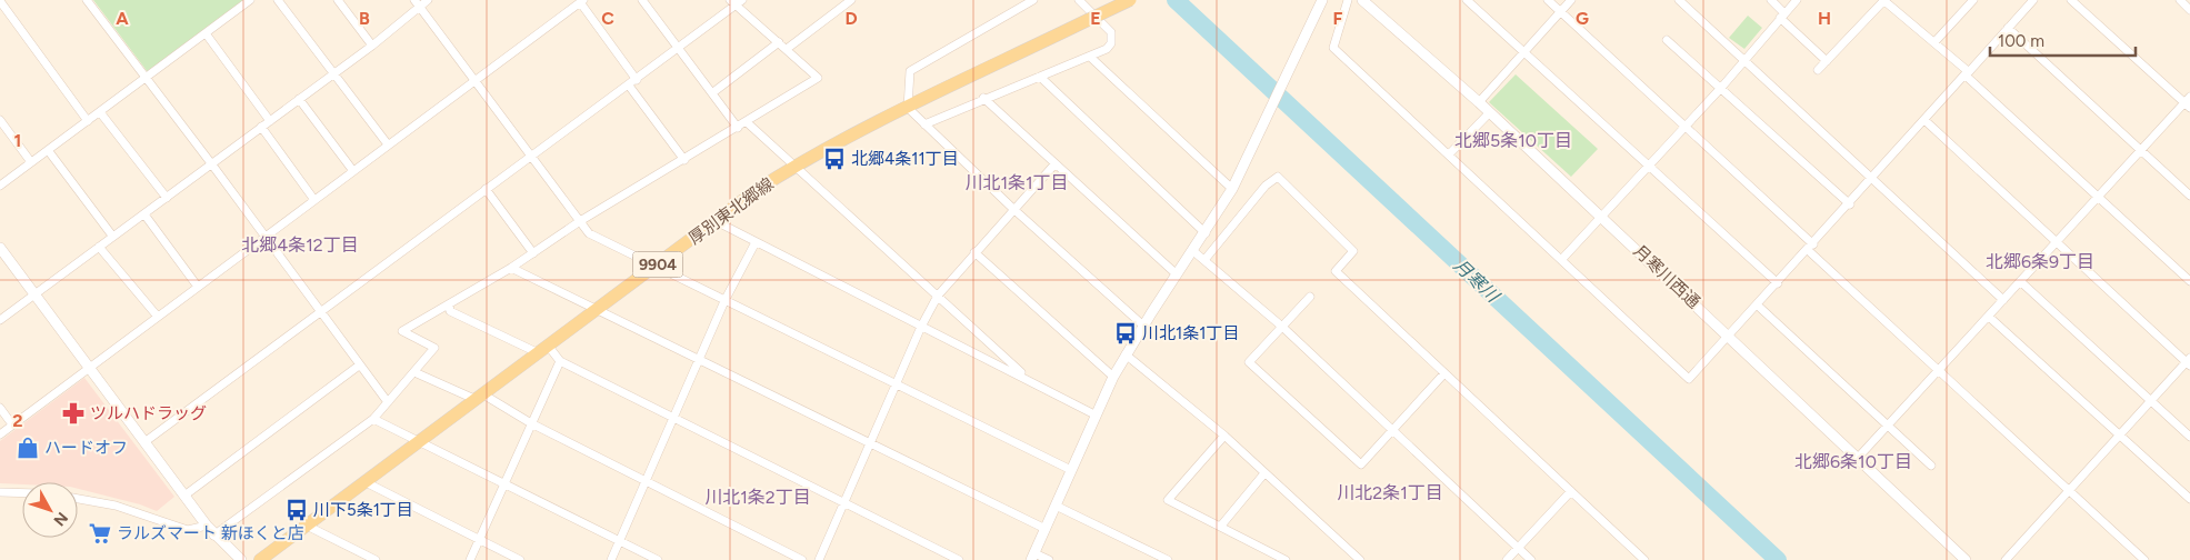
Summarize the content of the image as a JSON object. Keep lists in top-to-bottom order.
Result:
{
  "streets": {
    "main road": ["厚別東北郷線", "9904"],
    "street": ["月寒川西通"]
  },
  "districts": [
    "北郷5条10丁目",
    "川北1条1丁目",
    "北郷4条12丁目",
    "北郷6条9丁目",
    "北郷6条10丁目",
    "川北2条1丁目",
    "川北1条2丁目"
  ],
  "water": ["月寒川"],
  "places": {
    "bus stop": ["北郷4条11丁目", "川北1条1丁目", "川下5条1丁目"],
    "pharmacy": ["ツルハドラッグ"],
    "shop": ["ハードオフ"],
    "supermarket": ["ラルズマート 新ほくと店"]
  },
  "scale_bar": "100 m",
  "north": "bottom right",
  "grid": {
    "columns": [
      "A",
      "B",
      "C",
      "D",
      "E",
      "F",
      "G",
      "H"
    ],
    "rows": ["1", "2"]
  }
}
